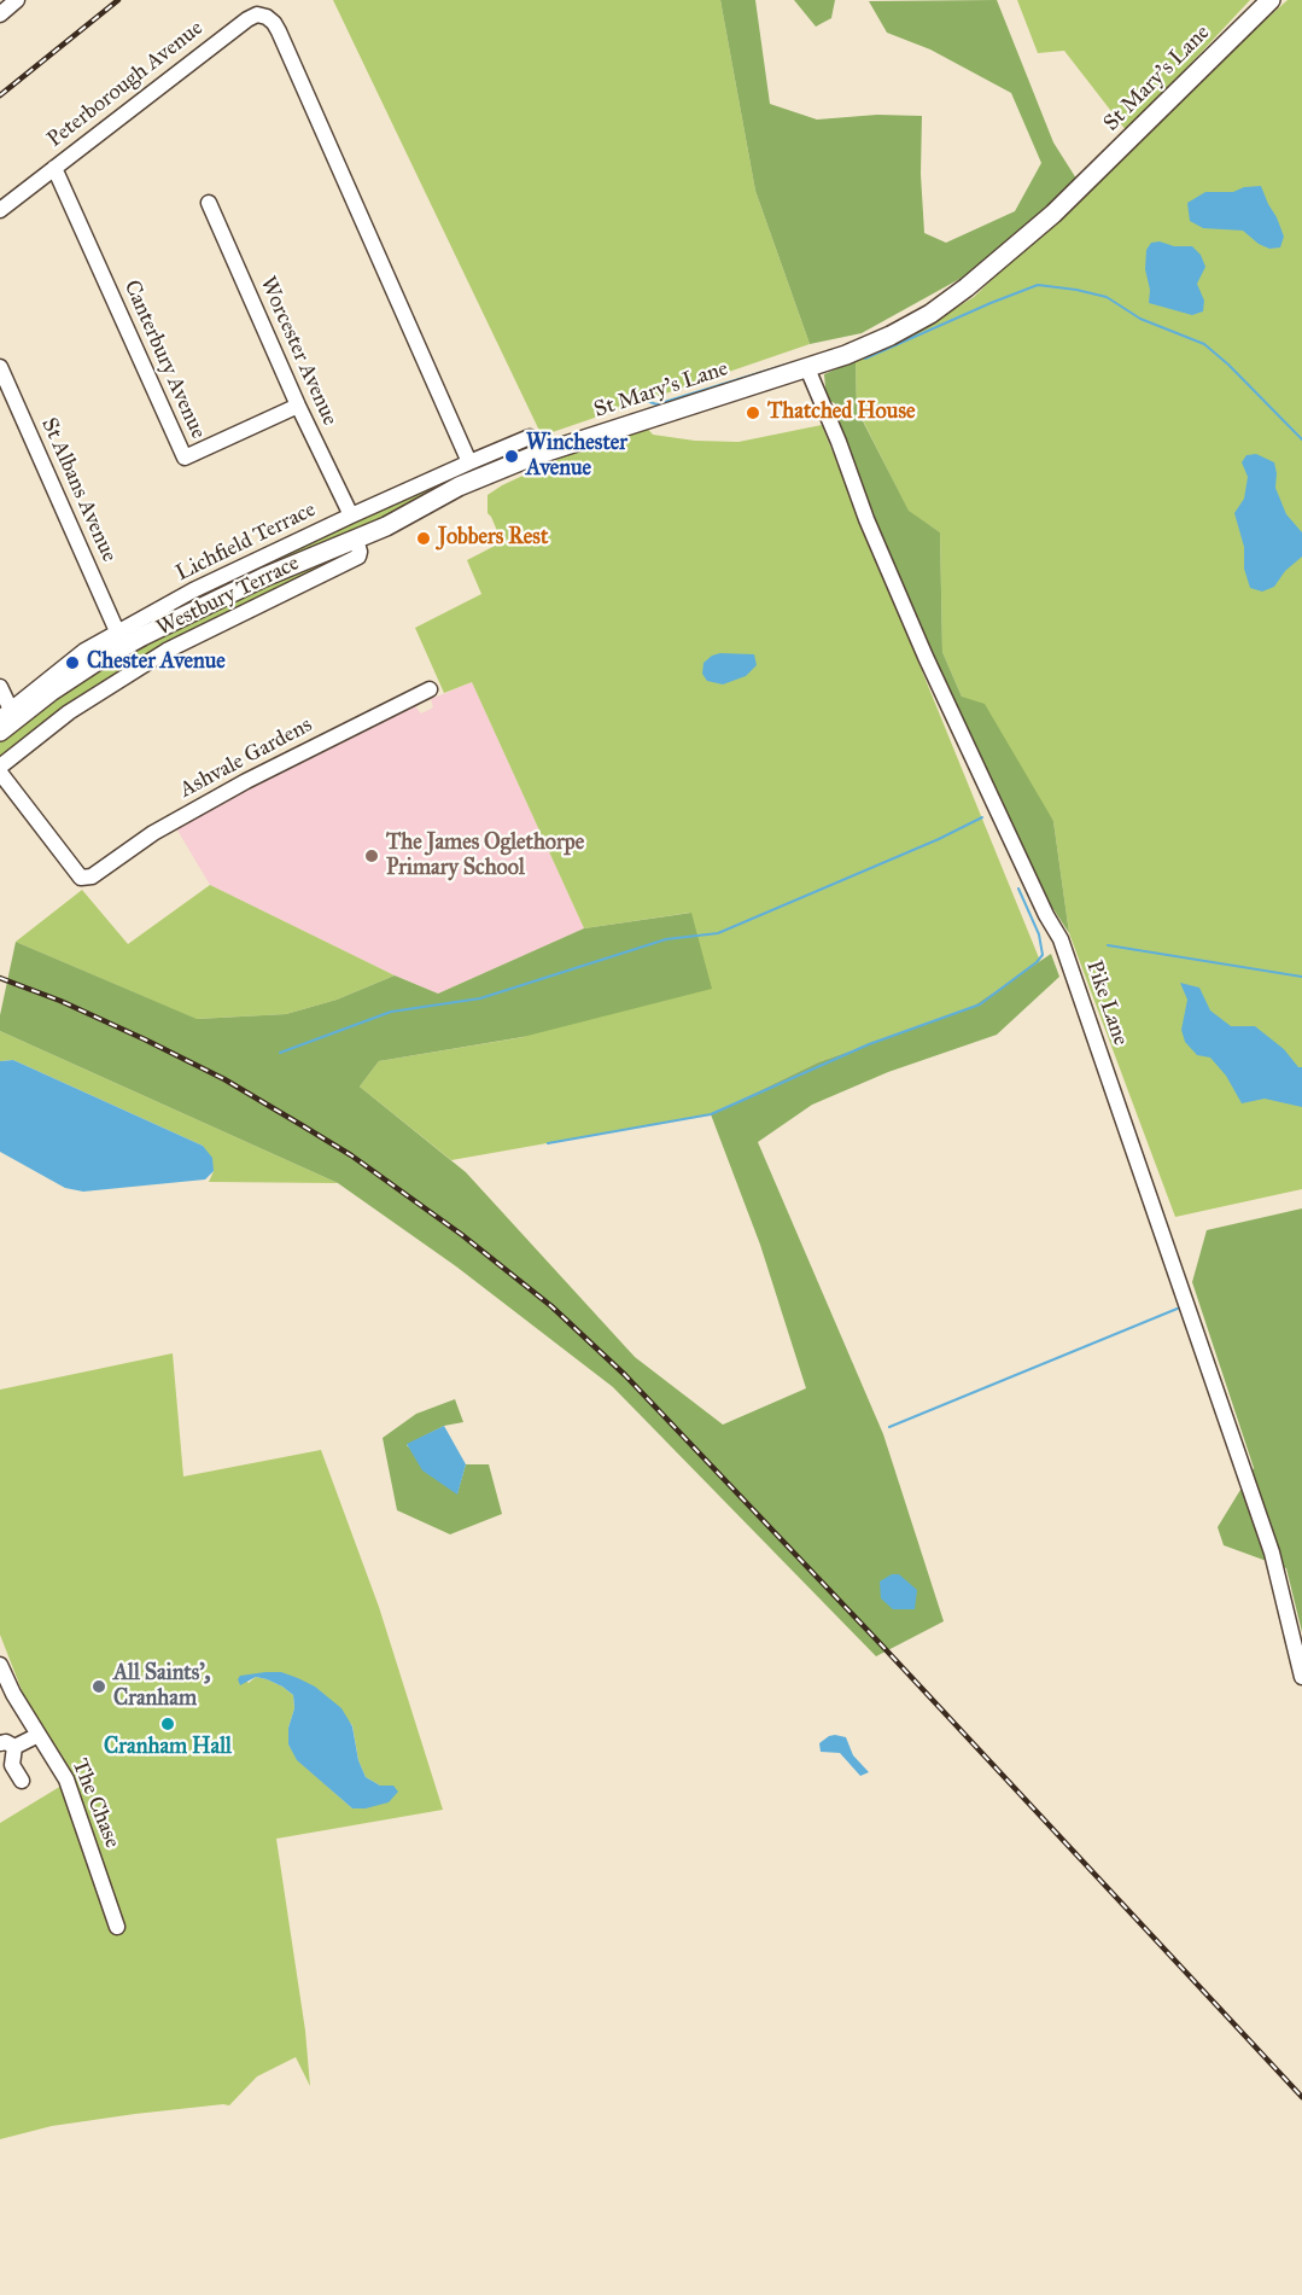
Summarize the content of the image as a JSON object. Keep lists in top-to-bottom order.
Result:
{
  "streets": {
    "main road": ["St Mary's Lane"],
    "street": [
      "Peterborough Avenue",
      "Worcester Avenue",
      "Canterbury Avenue",
      "St Albans Avenue",
      "Lichfield Terrace",
      "Westbury Terrace",
      "Ashvale Gardens",
      "Pike Lane",
      "The Chase"
    ]
  },
  "crossings": [
    ["St Mary's Lane", "Lichfield Terrace"],
    ["St Mary's Lane", "Westbury Terrace"],
    ["St Mary's Lane", "Pike Lane"],
    ["Peterborough Avenue", "Canterbury Avenue"],
    ["Peterborough Avenue", "Lichfield Terrace"],
    ["Worcester Avenue", "Canterbury Avenue"],
    ["Worcester Avenue", "Lichfield Terrace"],
    ["St Albans Avenue", "Lichfield Terrace"],
    ["Westbury Terrace", "Ashvale Gardens"]
  ],
  "places": [
    "Thatched House",
    "Winchester Avenue",
    "Jobbers Rest",
    "Chester Avenue",
    "The James Oglethorpe Primary School",
    "All Saints', Cranham",
    "Cranham Hall"
  ]
}
